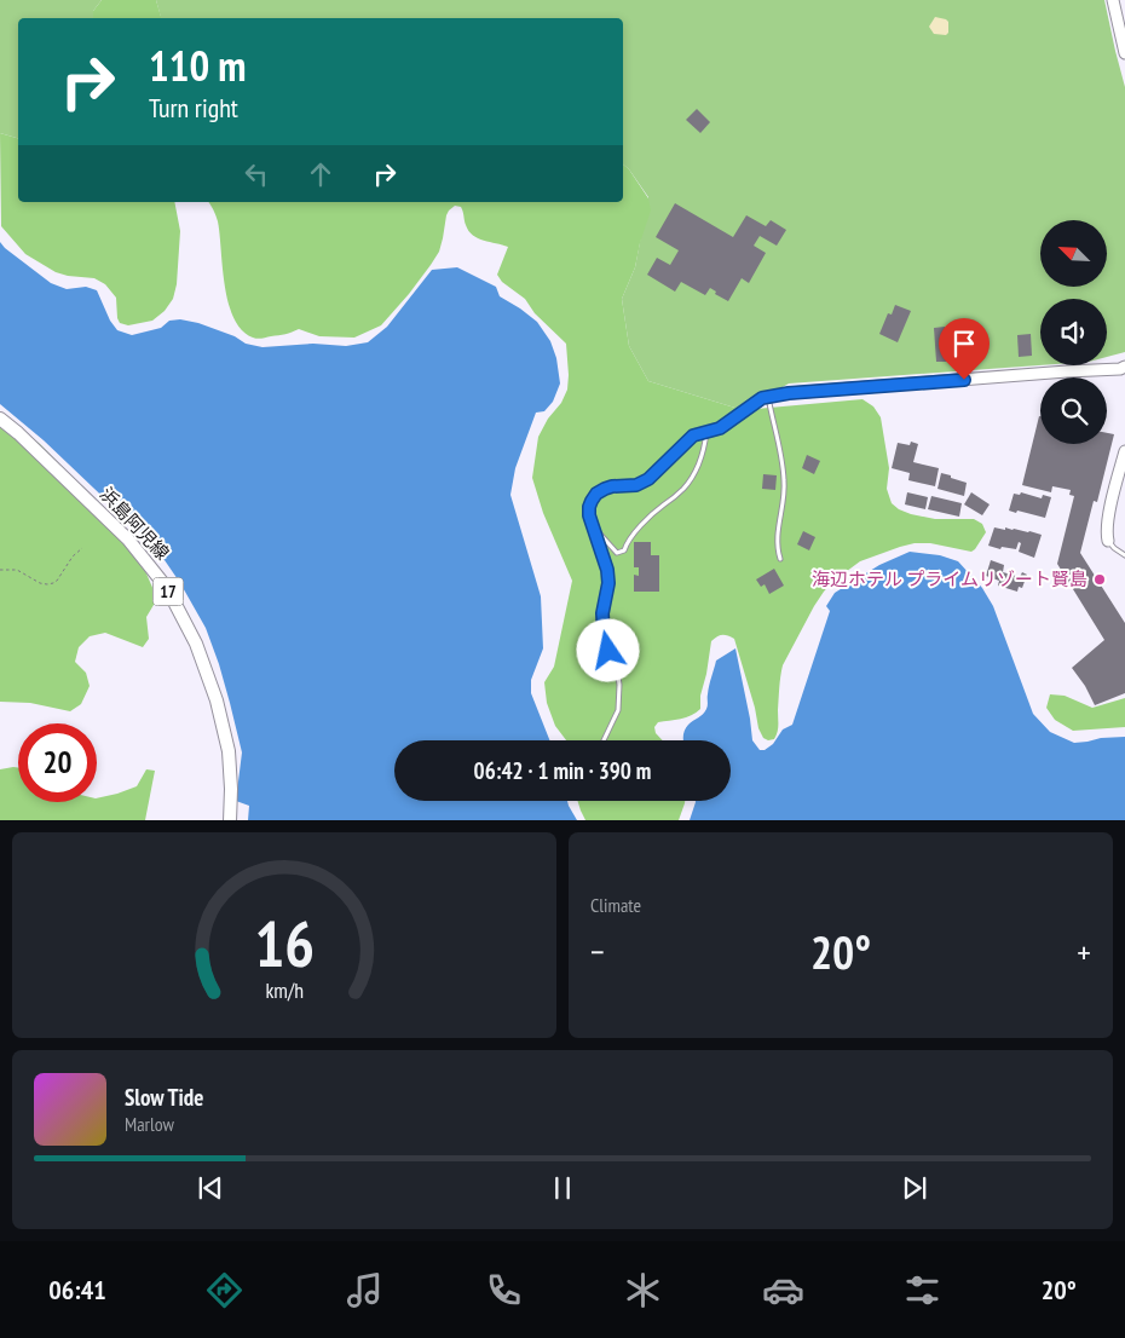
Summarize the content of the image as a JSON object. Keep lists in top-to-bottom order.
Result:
{
  "streets": {
    "main road": ["浜島阿児線", "17"]
  },
  "places": ["海辺ホテル プライムリゾート賢島"],
  "north": "top left",
  "page": {
    "turn": ["110 m", "Turn right"],
    "limit": "20",
    "trip": "06:42 · 1 min · 390 m",
    "tile": "Climate",
    "heat": ["−", "20°", "+"],
    "song": ["Slow Tide", "Marlow"],
    "tabs": ["06:41", "20°"],
    "gauge": ["16", "km/h"]
  }
}
